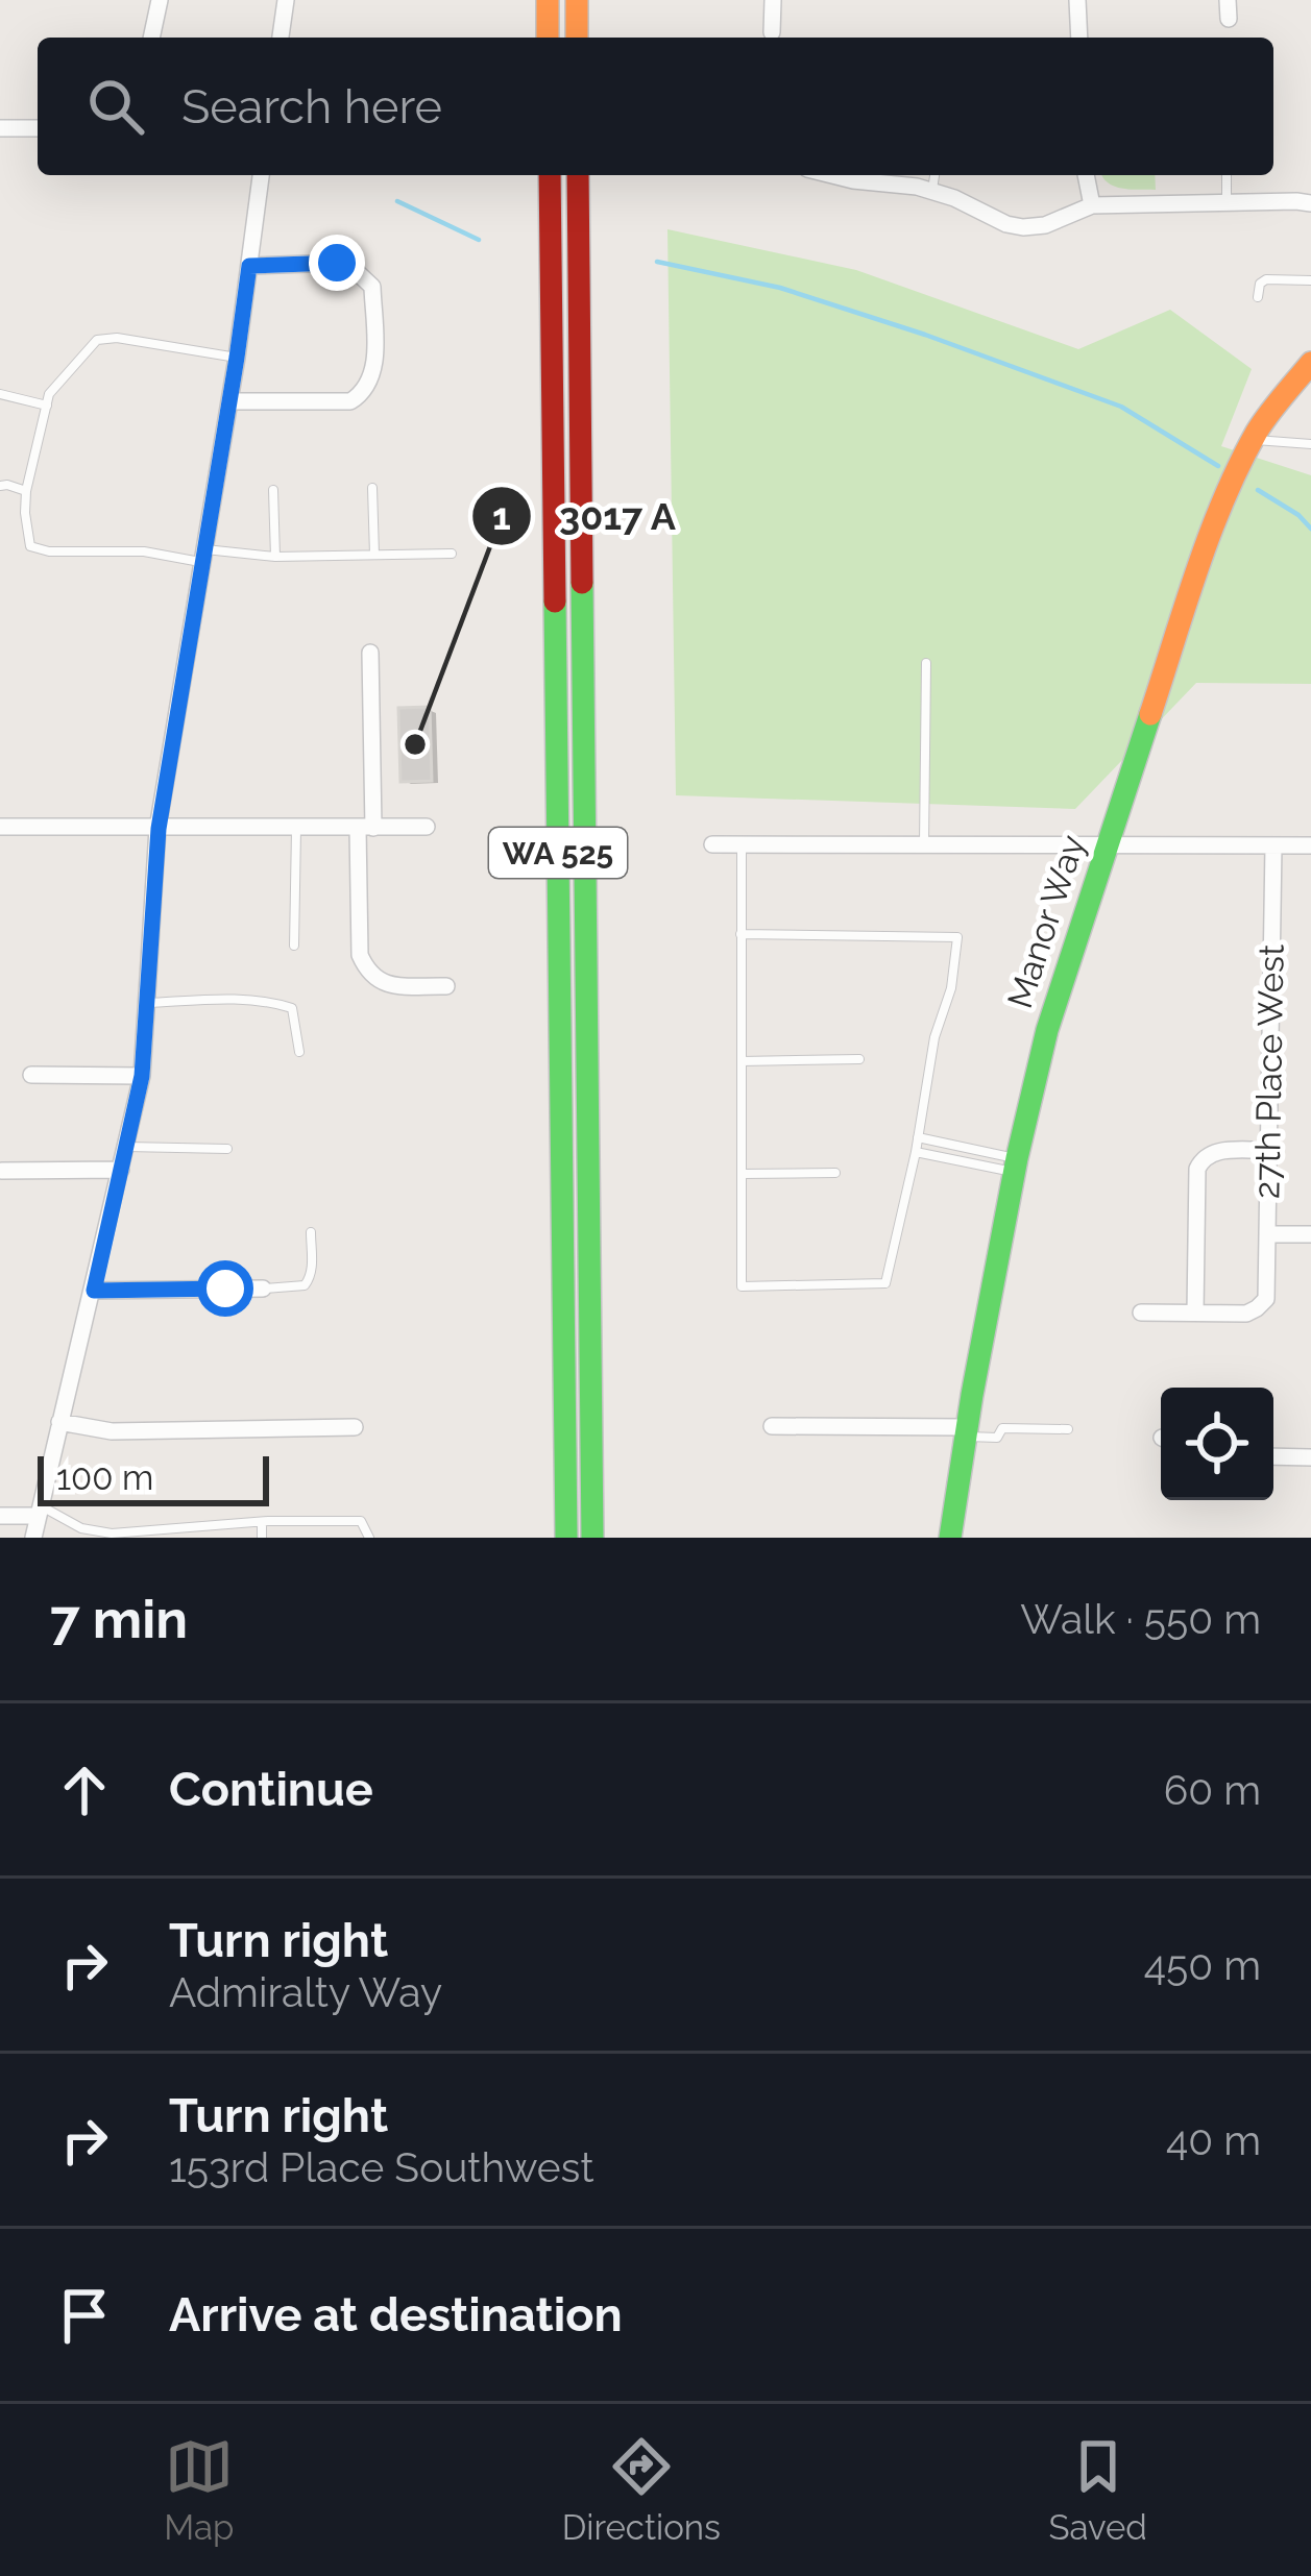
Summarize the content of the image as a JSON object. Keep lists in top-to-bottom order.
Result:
{
  "streets": {
    "main road": ["WA 525", "Manor Way"],
    "street": ["27th Place West"]
  },
  "places": ["3017 A"],
  "scale_bar": "100 m",
  "page": {
    "search": "Search here",
    "scale": "100 m",
    "heading": ["7 min", "Walk · 550 m"],
    "list": [
      ["Continue", "60 m"],
      ["Turn right", "Admiralty Way", "450 m"],
      ["Turn right", "153rd Place Southwest", "40 m"],
      "Arrive at destination"
    ],
    "nav": ["Map", "Directions", "Saved"]
  }
}
